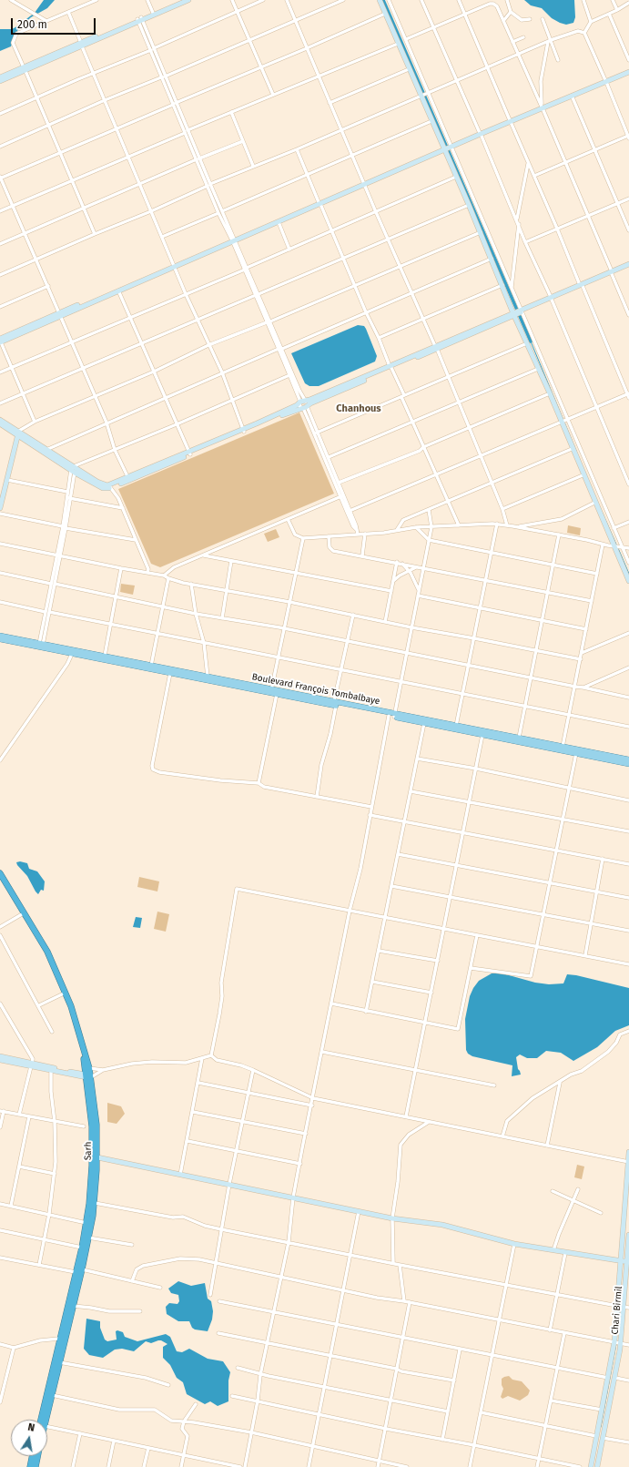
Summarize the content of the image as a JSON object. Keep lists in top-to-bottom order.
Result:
{
  "streets": {
    "highway": ["Sarh"],
    "main road": ["Boulevard François Tombalbaye"],
    "street": ["Chari Birmil"]
  },
  "districts": ["Chanhous"],
  "scale_bar": "200 m",
  "north": "top"
}
